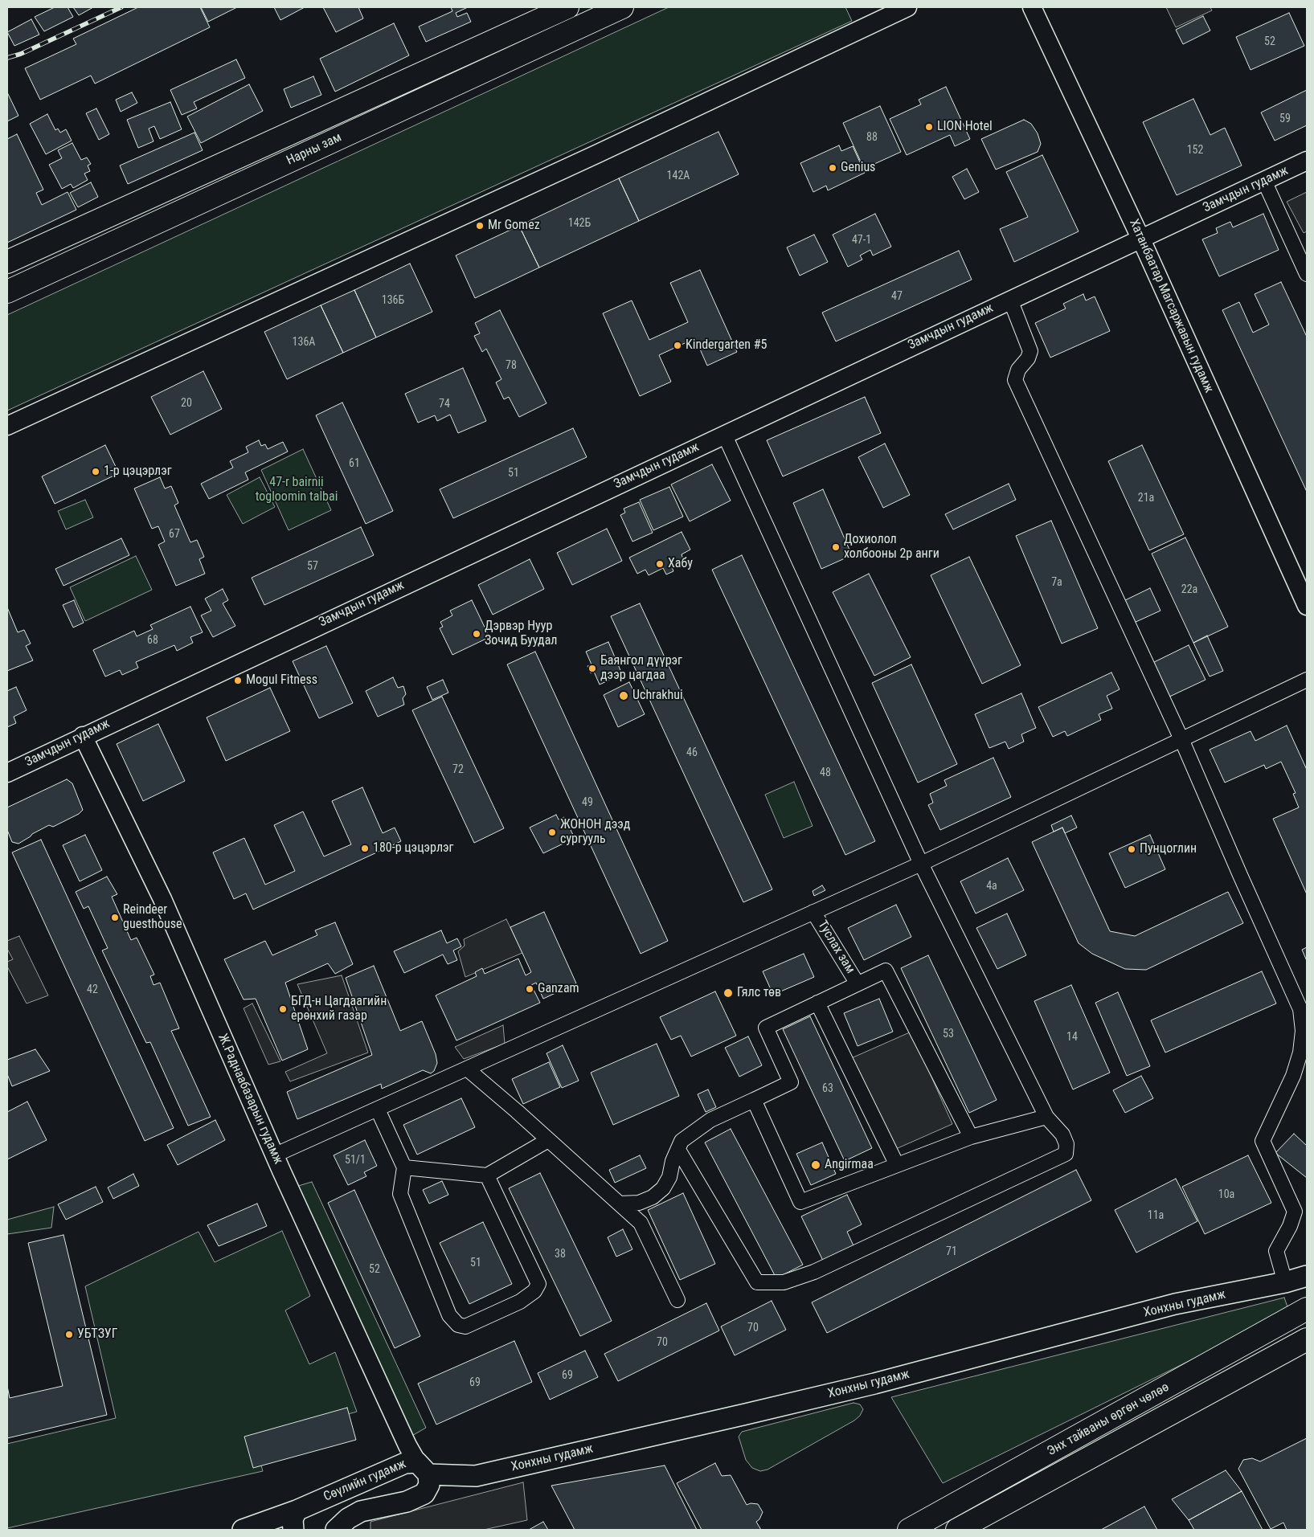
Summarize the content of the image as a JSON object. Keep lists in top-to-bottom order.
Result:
{
  "streets": {
    "main road": [
      "Нарны зам",
      "Хонхны гудамж",
      "Энх тайваны өргөн чөлөө",
      "Сөүлийн гудамж"
    ],
    "street": [
      "Замчдын гудамж",
      "Хатанбаатар Магсаржавын гудамж",
      "Туслах зам",
      "Ж.Раднаабазарын гудамж"
    ]
  },
  "crossings": [
    ["Замчдын гудамж", "Хатанбаатар Магсаржавын гудамж"],
    ["Замчдын гудамж", "Ж.Раднаабазарын гудамж"],
    ["Ж.Раднаабазарын гудамж", "Хонхны гудамж"],
    ["Ж.Раднаабазарын гудамж", "Сөүлийн гудамж"],
    ["Хонхны гудамж", "Сөүлийн гудамж"]
  ],
  "parks": ["47-r bairnii togloomin talbai"],
  "places": [
    "LION Hotel",
    "Genius",
    "Mr Gomez",
    "Kindergarten #5",
    "1-р цэцэрлэг",
    "Дохиолол холбооны 2р анги",
    "Хабу",
    "Дэрвэр Нуур Зочид Буудал",
    "Баянгол дүүрэг дээр цагдаа",
    "Mogul Fitness",
    "Uchrakhui",
    "ЖОНОН дээд сургууль",
    "180-р цэцэрлэг",
    "Пунцоглин",
    "Reindeer guesthouse",
    "Ganzam",
    "Гялс төв",
    "БГД-н Цагдаагийн ерөнхий газар",
    "Angirmaa",
    "УБТЗУГ"
  ],
  "house_numbers": [
    "52",
    "59",
    "88",
    "152",
    "142А",
    "142Б",
    "47-1",
    "47",
    "136Б",
    "136А",
    "78",
    "20",
    "74",
    "61",
    "51",
    "21а",
    "67",
    "57",
    "7а",
    "22а",
    "68",
    "46",
    "72",
    "48",
    "49",
    "4a",
    "42",
    "53",
    "14",
    "63",
    "51/1",
    "10а",
    "11а",
    "71",
    "38",
    "51",
    "52",
    "70",
    "70",
    "69",
    "69"
  ]
}
